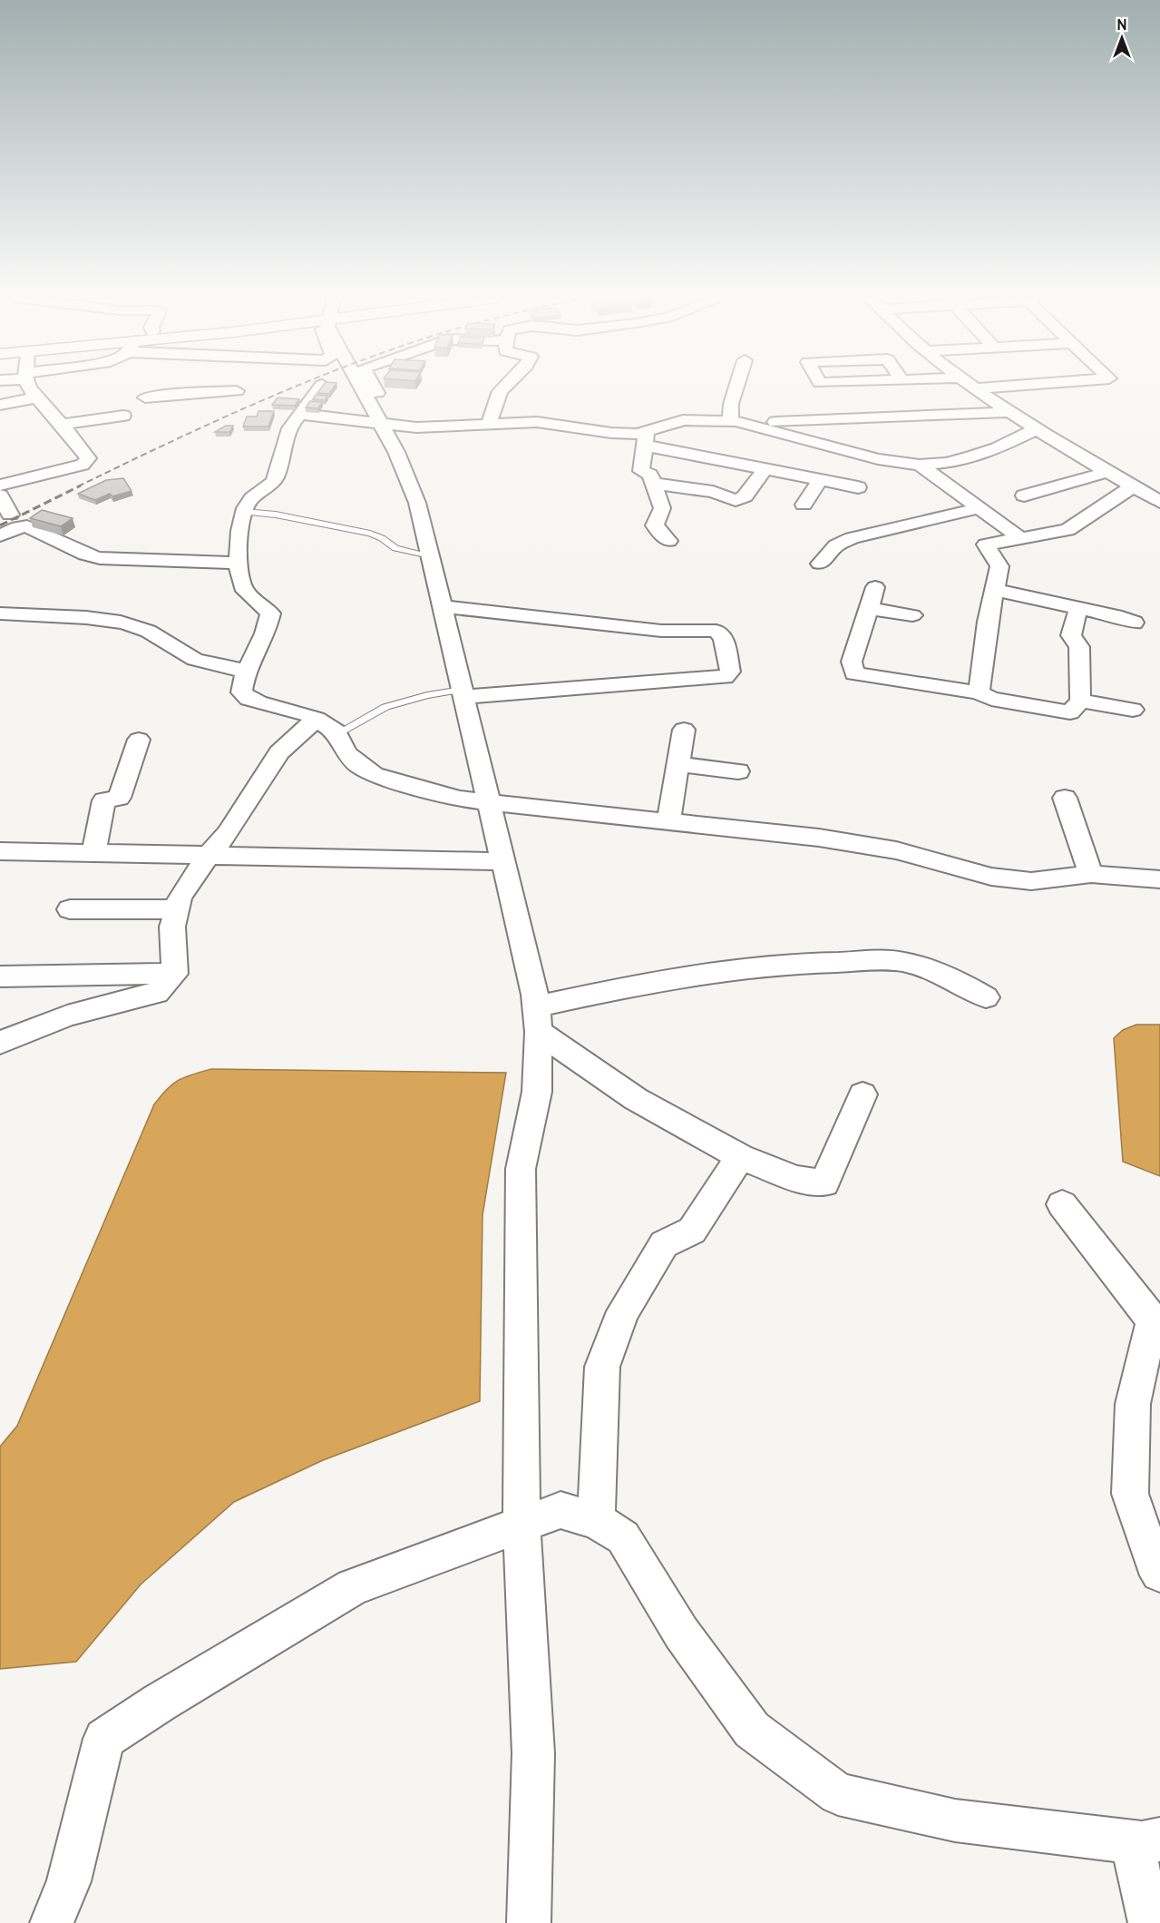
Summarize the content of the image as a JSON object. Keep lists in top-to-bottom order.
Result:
{
  "north": "top"
}
